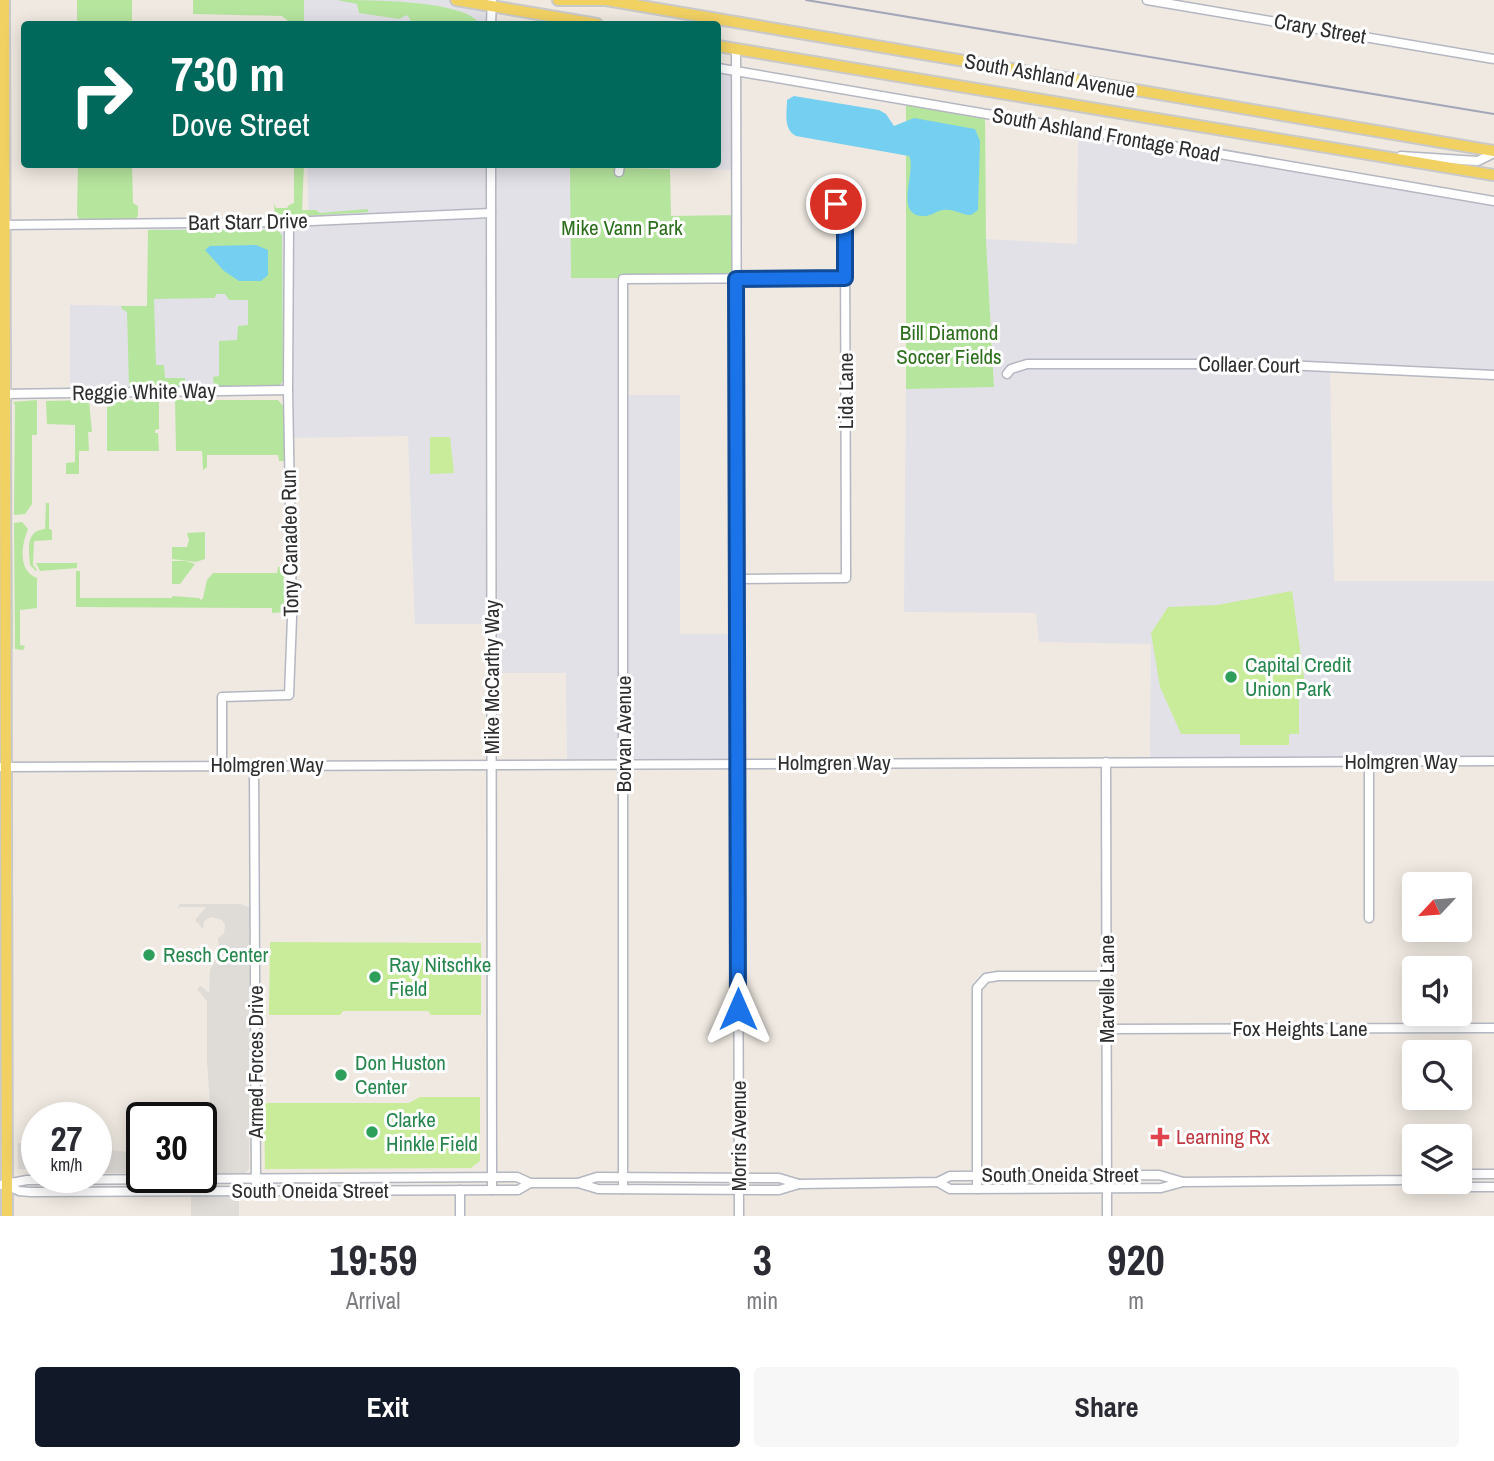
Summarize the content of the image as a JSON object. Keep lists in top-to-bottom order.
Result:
{
  "streets": {
    "main road": ["South Ashland Avenue"],
    "street": [
      "Crary Street",
      "South Ashland Frontage Road",
      "Bart Starr Drive",
      "Collaer Court",
      "Lida Lane",
      "Reggie White Way",
      "Tony Canadeo Run",
      "Mike McCarthy Way",
      "Borvan Avenue",
      "Holmgren Way",
      "Marvelle Lane",
      "Fox Heights Lane",
      "Armed Forces Drive",
      "Morris Avenue",
      "South Oneida Street"
    ]
  },
  "crossings": [
    ["South Ashland Avenue", "Morris Avenue"],
    ["South Ashland Frontage Road", "Morris Avenue"],
    ["Bart Starr Drive", "Tony Canadeo Run"],
    ["Bart Starr Drive", "Mike McCarthy Way"],
    ["Lida Lane", "Morris Avenue"],
    ["Reggie White Way", "Tony Canadeo Run"],
    ["Tony Canadeo Run", "Holmgren Way"],
    ["Mike McCarthy Way", "Holmgren Way"],
    ["Mike McCarthy Way", "South Oneida Street"],
    ["Borvan Avenue", "Holmgren Way"],
    ["Borvan Avenue", "Morris Avenue"],
    ["Borvan Avenue", "South Oneida Street"],
    ["Holmgren Way", "Marvelle Lane"],
    ["Holmgren Way", "Armed Forces Drive"],
    ["Holmgren Way", "Morris Avenue"],
    ["Marvelle Lane", "Fox Heights Lane"],
    ["Marvelle Lane", "South Oneida Street"],
    ["Armed Forces Drive", "South Oneida Street"],
    ["Morris Avenue", "South Oneida Street"]
  ],
  "parks": ["Mike Vann Park", "Bill Diamond Soccer Fields"],
  "places": {
    "other": [
      "Capital Credit Union Park",
      "Resch Center",
      "Ray Nitschke Field",
      "Don Huston Center",
      "Clarke Hinkle Field"
    ],
    "health": ["Learning Rx"]
  },
  "north": "bottom left",
  "page": {
    "turn": ["730 m", "Dove Street"],
    "speed": "27 km/h",
    "limit": "30",
    "eta": [
      "19:59",
      "Arrival",
      "3",
      "min",
      "920",
      "m"
    ],
    "buttons": ["Exit", "Share"]
  }
}
